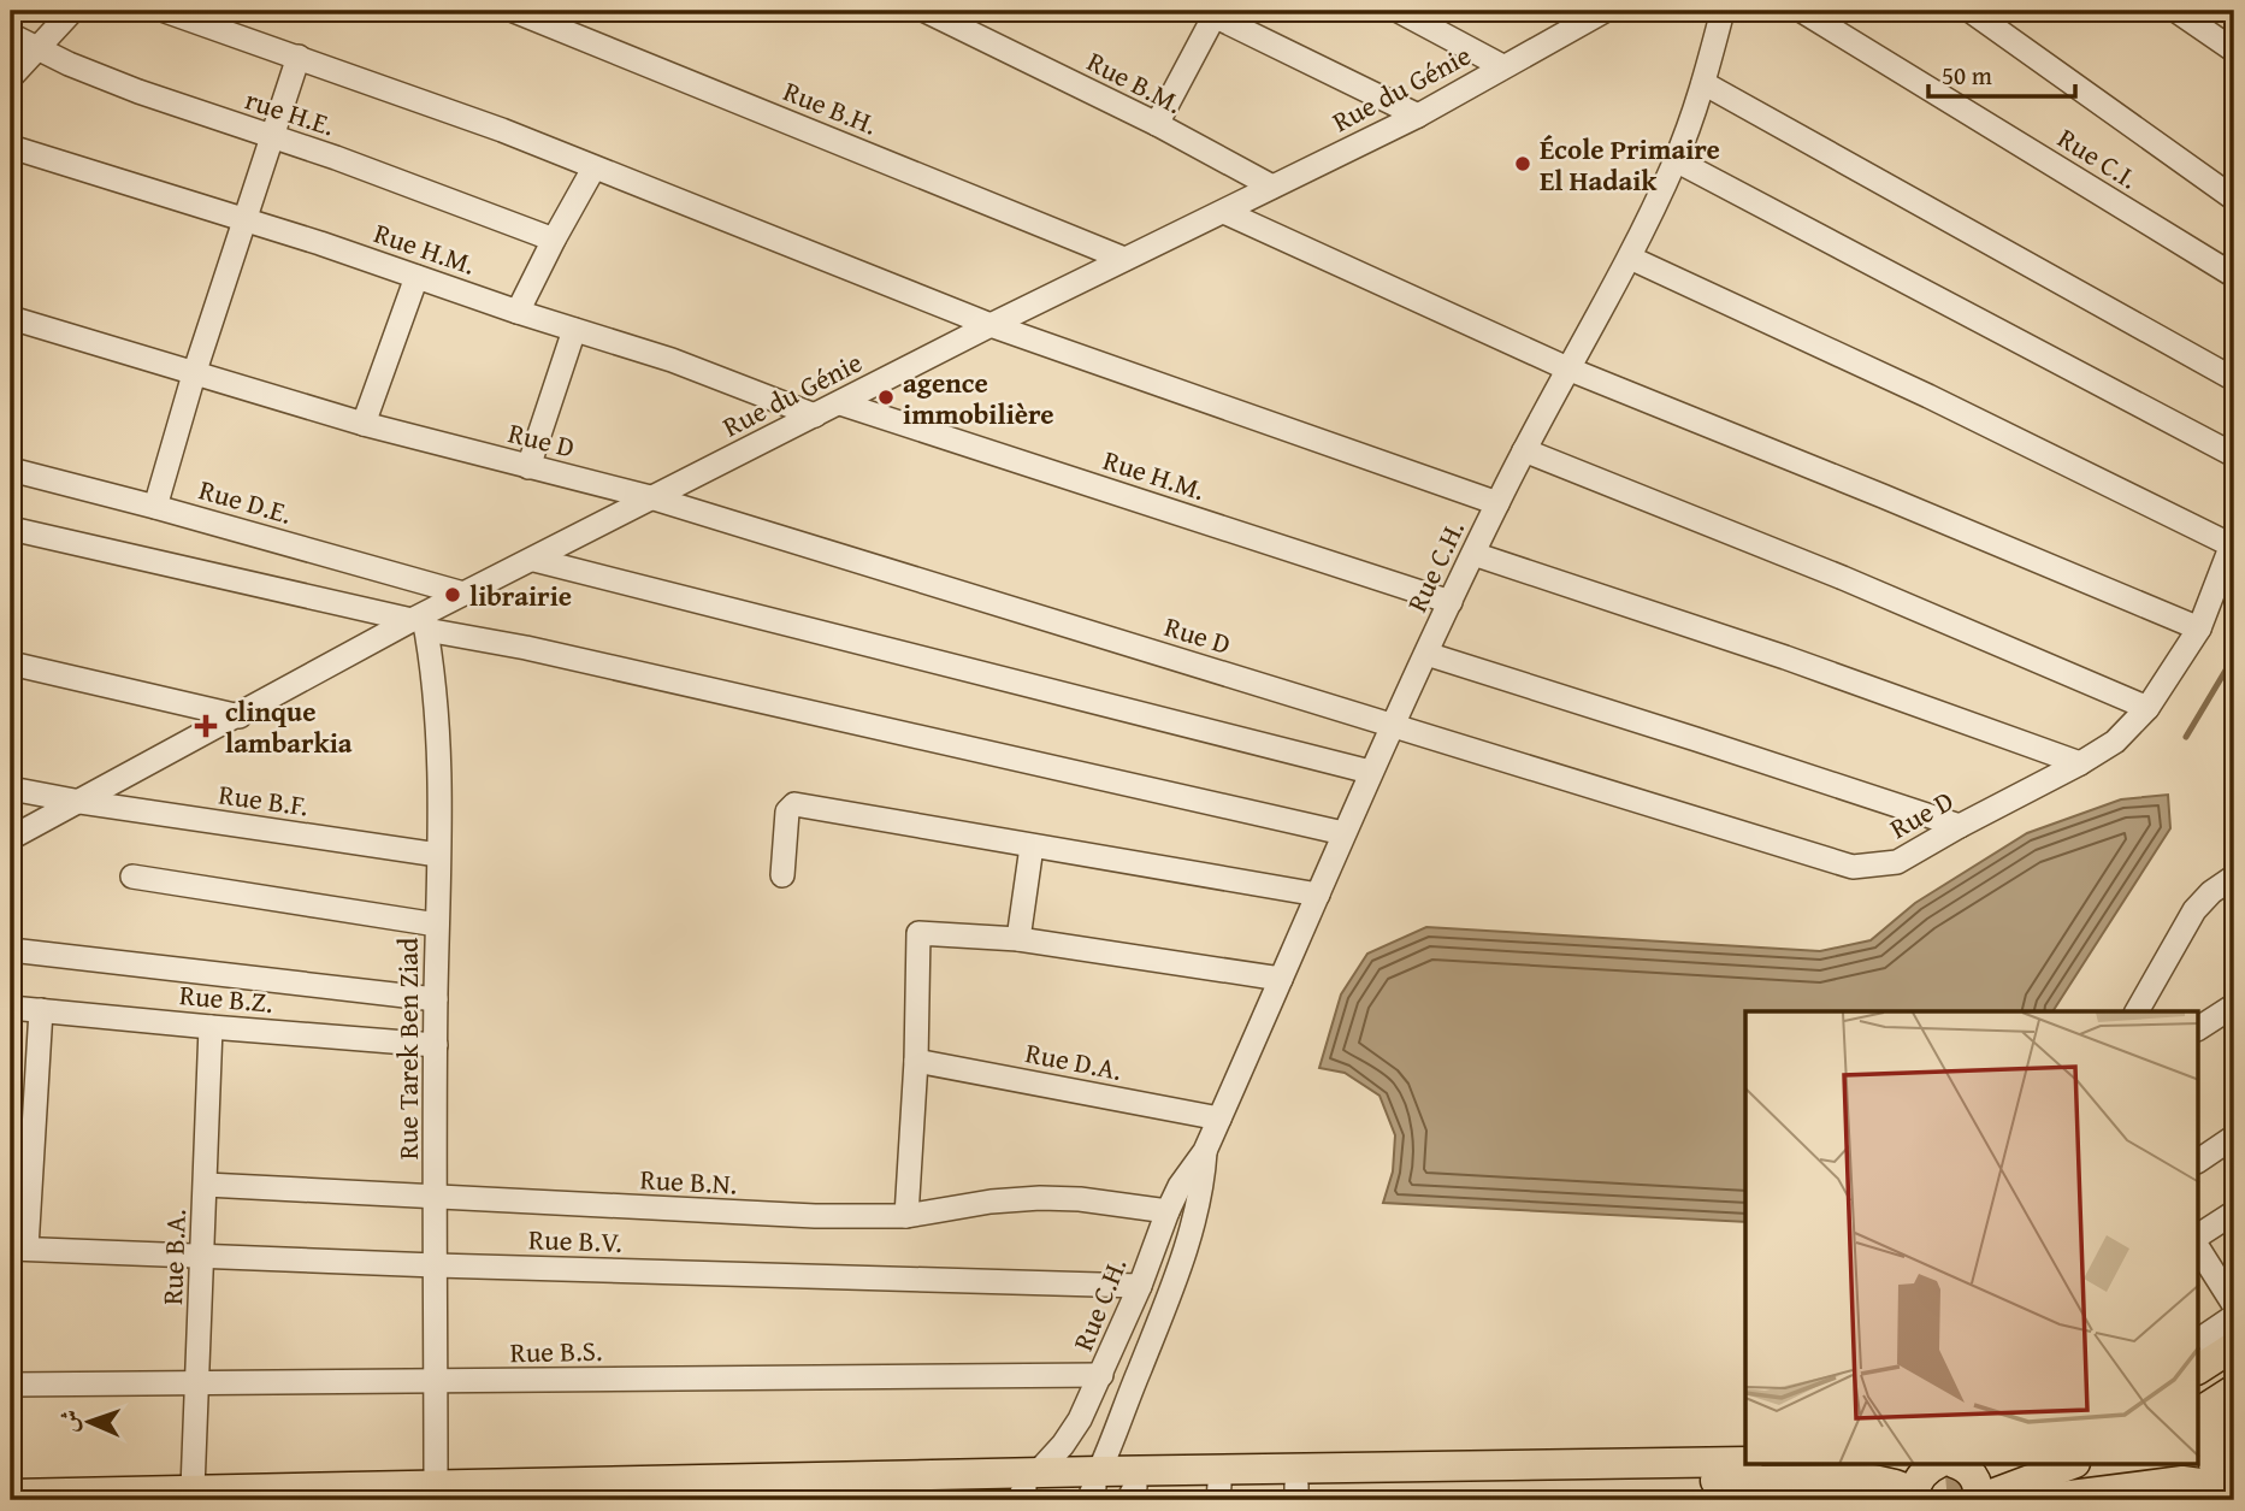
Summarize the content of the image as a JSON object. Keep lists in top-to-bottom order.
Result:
{
  "streets": {
    "street": [
      "Rue B.M.",
      "Rue du Génie",
      "Rue B.H.",
      "rue H.E.",
      "Rue C.I.",
      "Rue H.M.",
      "Rue D",
      "Rue D.E.",
      "Rue C.H.",
      "Rue B.F.",
      "Rue B.Z.",
      "Rue Tarek Ben Ziad",
      "Rue D.A.",
      "Rue B.N.",
      "Rue B.V.",
      "Rue B.A.",
      "Rue B.S."
    ]
  },
  "crossings": [
    ["Rue B.M.", "Rue du Génie"],
    ["Rue du Génie", "Rue B.H."],
    ["Rue du Génie", "Rue H.M."],
    ["Rue du Génie", "Rue D"],
    ["Rue du Génie", "Rue D.E."],
    ["Rue du Génie", "Rue B.F."],
    ["Rue du Génie", "Rue Tarek Ben Ziad"],
    ["Rue H.M.", "Rue C.H."],
    ["Rue D", "Rue C.H."],
    ["Rue C.H.", "Rue D.A."],
    ["Rue C.H.", "Rue B.N."],
    ["Rue C.H.", "Rue B.V."],
    ["Rue C.H.", "Rue B.S."],
    ["Rue B.F.", "Rue Tarek Ben Ziad"],
    ["Rue B.Z.", "Rue Tarek Ben Ziad"],
    ["Rue B.Z.", "Rue B.A."],
    ["Rue Tarek Ben Ziad", "Rue B.N."],
    ["Rue Tarek Ben Ziad", "Rue B.V."],
    ["Rue Tarek Ben Ziad", "Rue B.S."],
    ["Rue B.N.", "Rue B.A."],
    ["Rue B.V.", "Rue B.A."],
    ["Rue B.A.", "Rue B.S."]
  ],
  "places": {
    "other": ["École Primaire El Hadaik", "agence immobilière", "librairie"],
    "health": ["clinque lambarkia"]
  },
  "scale_bar": "50 m",
  "north": "left"
}
